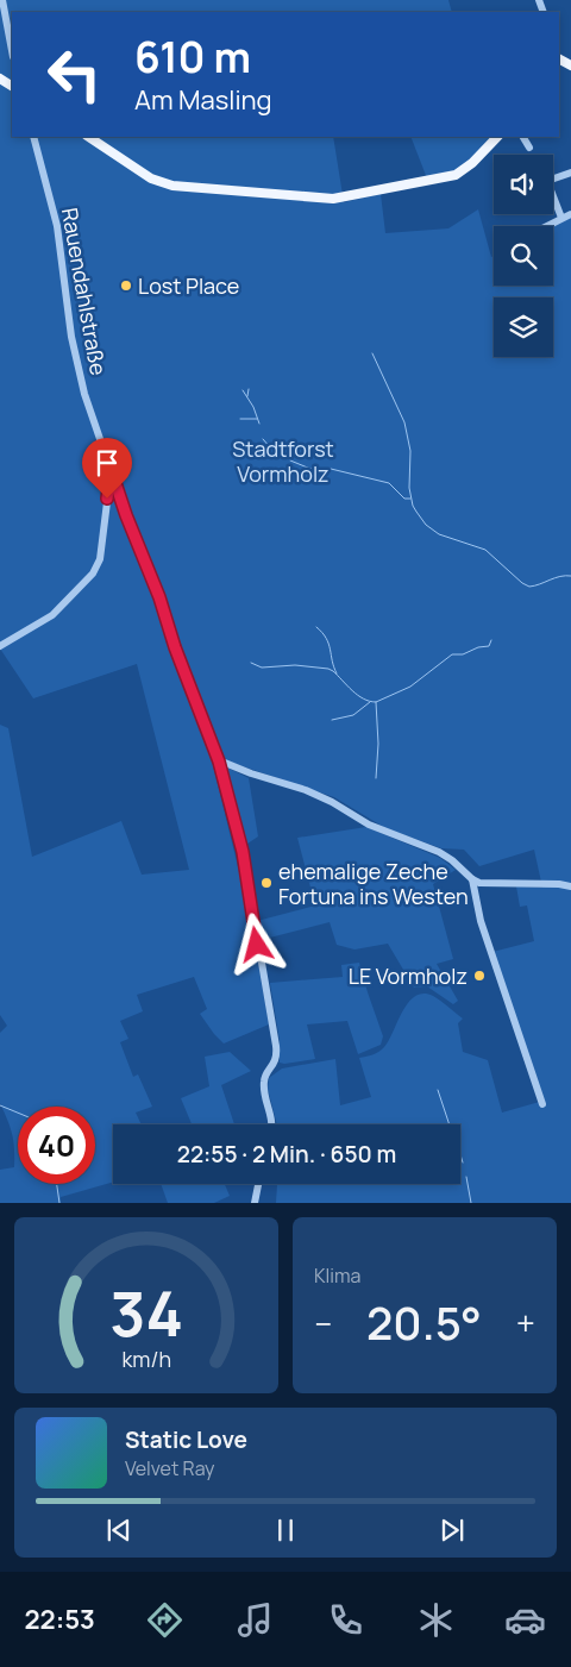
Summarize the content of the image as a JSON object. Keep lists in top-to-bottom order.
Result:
{
  "streets": {
    "street": ["Rauendahlstraße"]
  },
  "parks": ["Stadtforst Vormholz"],
  "places": ["Lost Place", "ehemalige Zeche Fortuna ins Westen", "LE Vormholz"],
  "page": {
    "turn": ["610 m", "Am Masling"],
    "limit": "40",
    "trip": "22:55 · 2 Min. · 650 m",
    "tile": "Klima",
    "heat": ["−", "20.5°", "+"],
    "song": ["Static Love", "Velvet Ray"],
    "tabs": "22:53",
    "gauge": ["34", "km/h"]
  }
}
